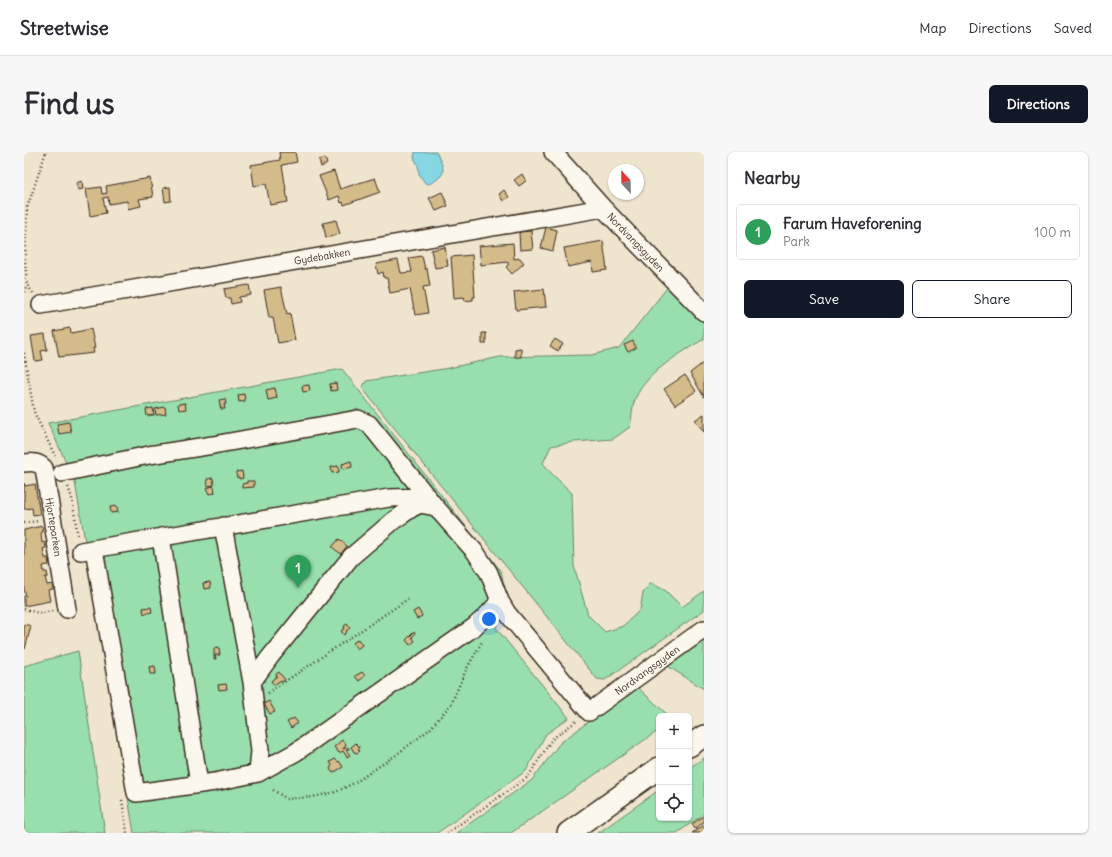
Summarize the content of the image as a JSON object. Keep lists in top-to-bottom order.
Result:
{
  "streets": {
    "street": ["Nordvangsgyden", "Gydebakken", "Hjorteparken"]
  },
  "crossings": [
    ["Nordvangsgyden", "Gydebakken"]
  ],
  "north": "top",
  "page": {
    "header": "Streetwise",
    "nav": ["Map", "Directions", "Saved"],
    "buttons": [
      "Directions",
      ["Save", "Share"]
    ],
    "title": "Find us",
    "heading": "Nearby",
    "list": [
      {
        "mark": "1",
        "name": "Farum Haveforening",
        "note": "Park",
        "value": "100 m"
      }
    ],
    "pins": "1",
    "map_buttons": ["+", "−"]
  }
}
